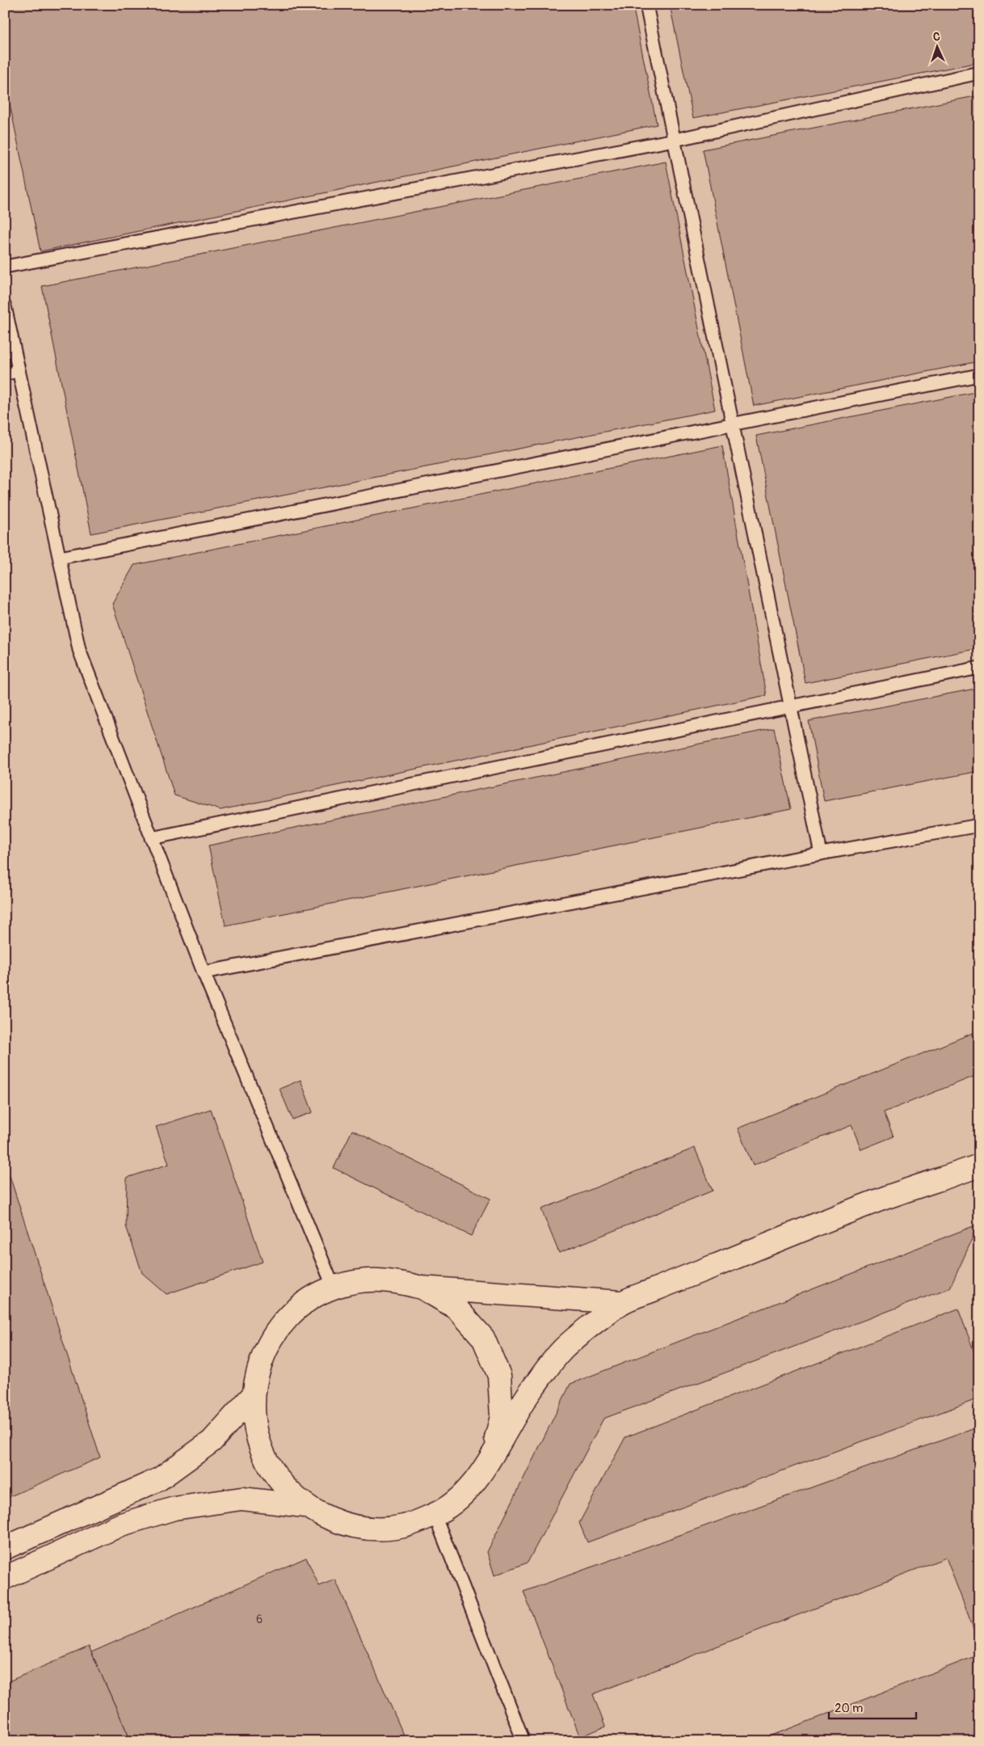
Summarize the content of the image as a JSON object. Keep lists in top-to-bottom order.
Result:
{
  "house_numbers": ["6"],
  "scale_bar": "20 m",
  "north": "top"
}
